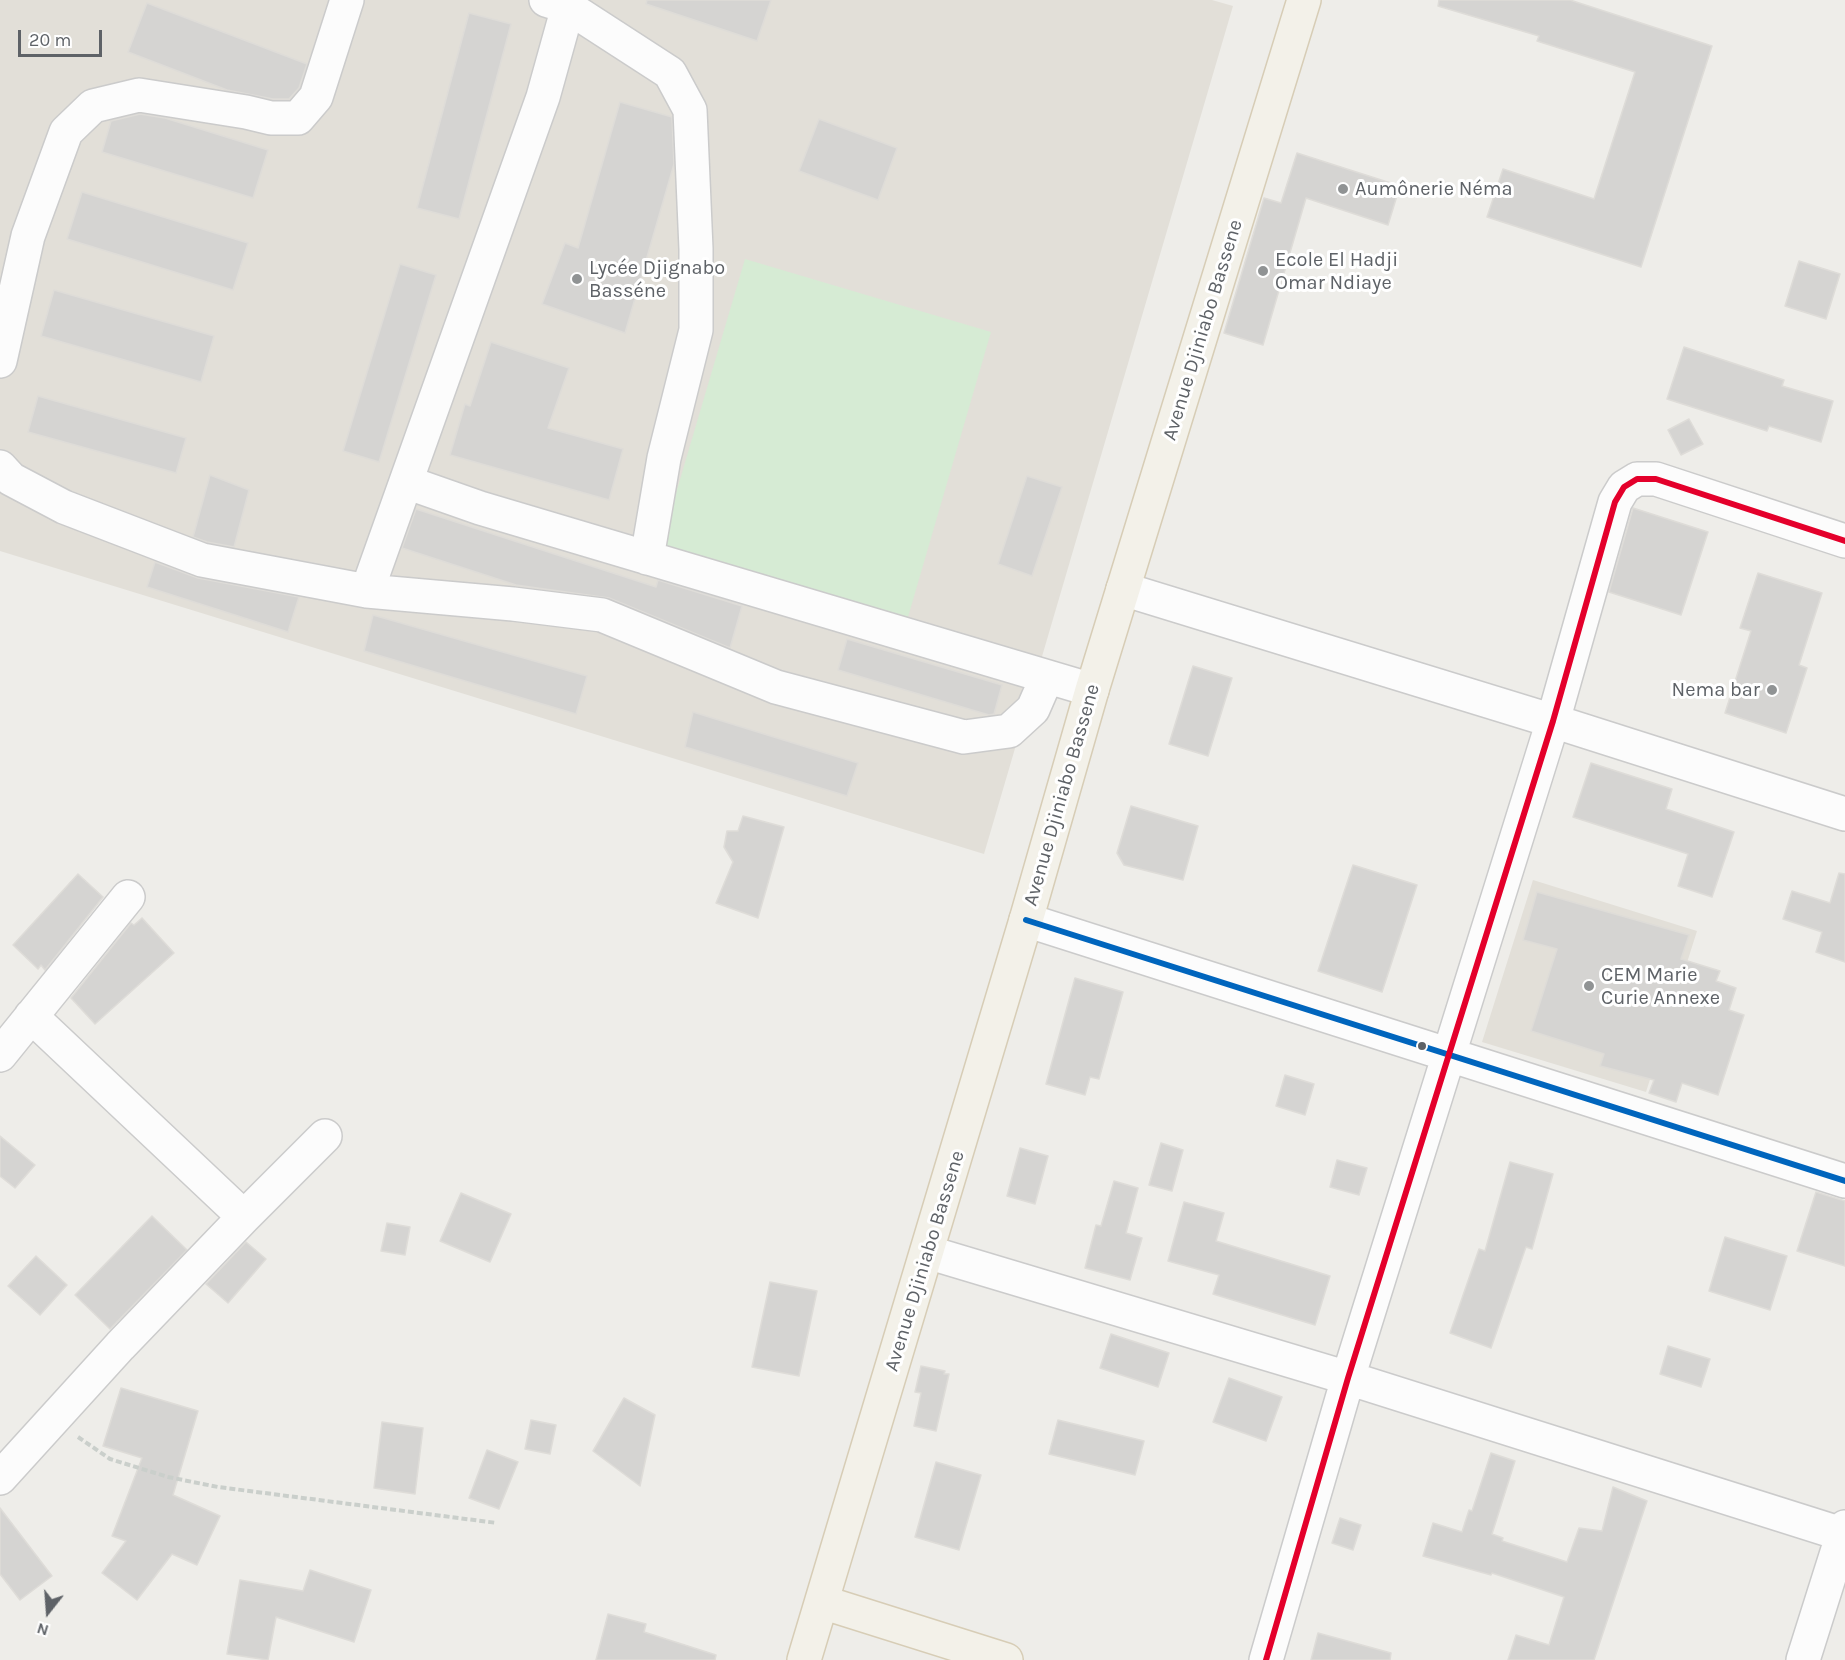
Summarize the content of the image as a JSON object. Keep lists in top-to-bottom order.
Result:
{
  "streets": {
    "main road": ["Avenue Djiniabo Bassene"]
  },
  "places": [
    "Aumônerie Néma",
    "Ecole El Hadji Omar Ndiaye",
    "Lycée Djignabo Basséne",
    "Nema bar",
    "CEM Marie Curie Annexe"
  ],
  "scale_bar": "20 m",
  "north": "bottom"
}
